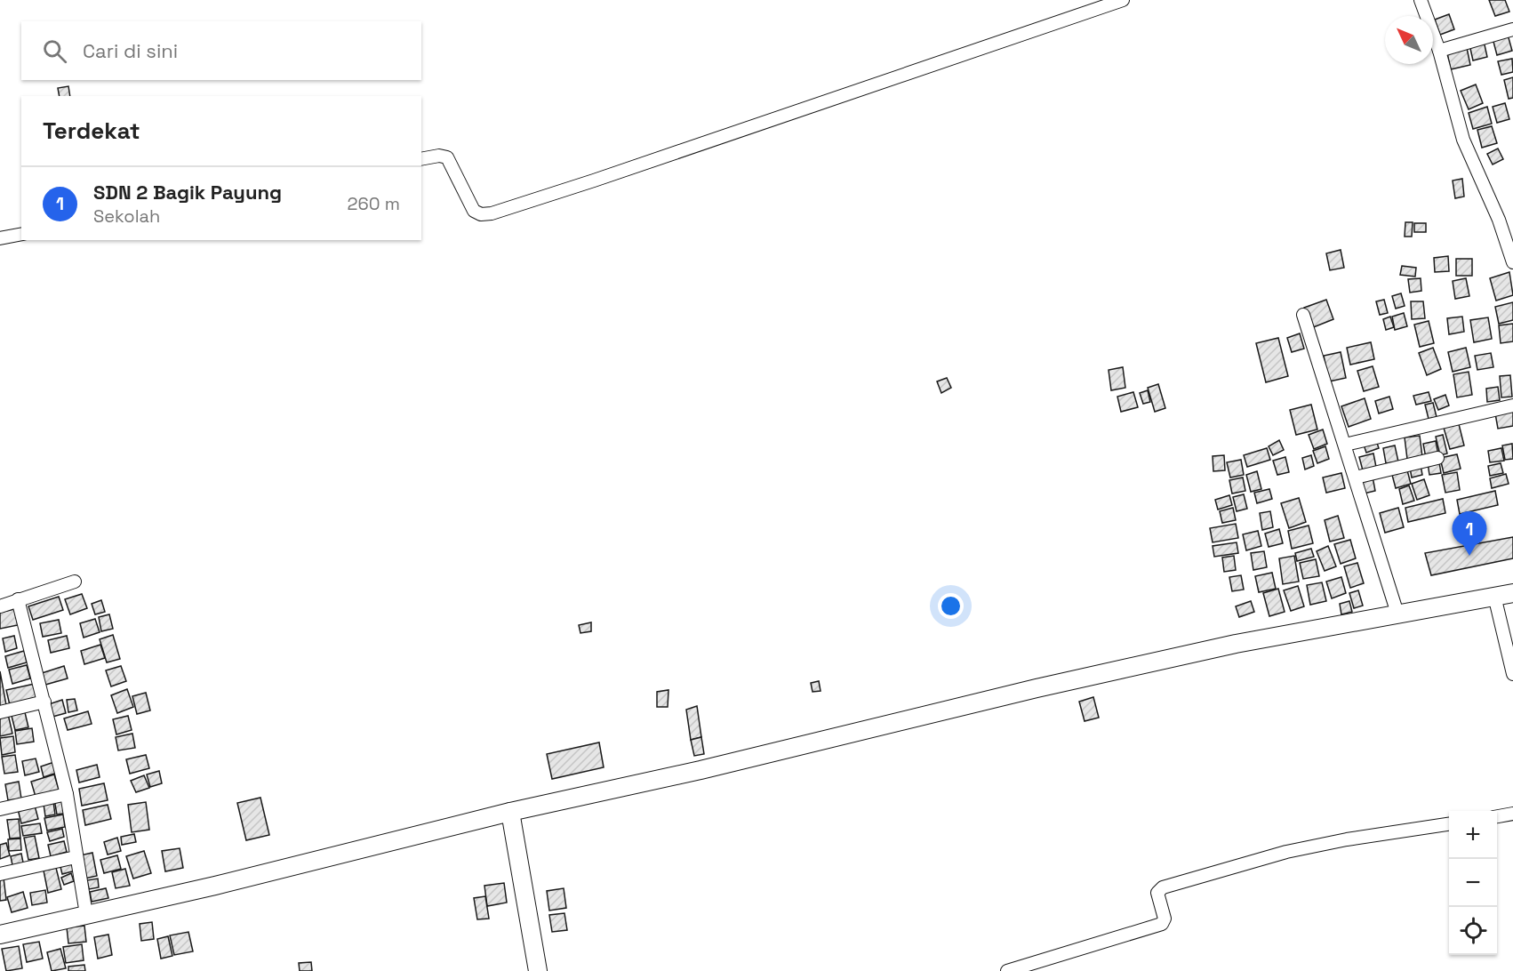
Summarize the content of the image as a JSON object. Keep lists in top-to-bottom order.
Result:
{
  "north": "top left",
  "page": {
    "search": "Cari di sini",
    "heading": "Terdekat",
    "list": [
      {
        "mark": "1",
        "name": "SDN 2 Bagik Payung",
        "note": "Sekolah",
        "value": "260 m"
      }
    ],
    "pins": "1",
    "map_buttons": ["+", "−"]
  }
}
